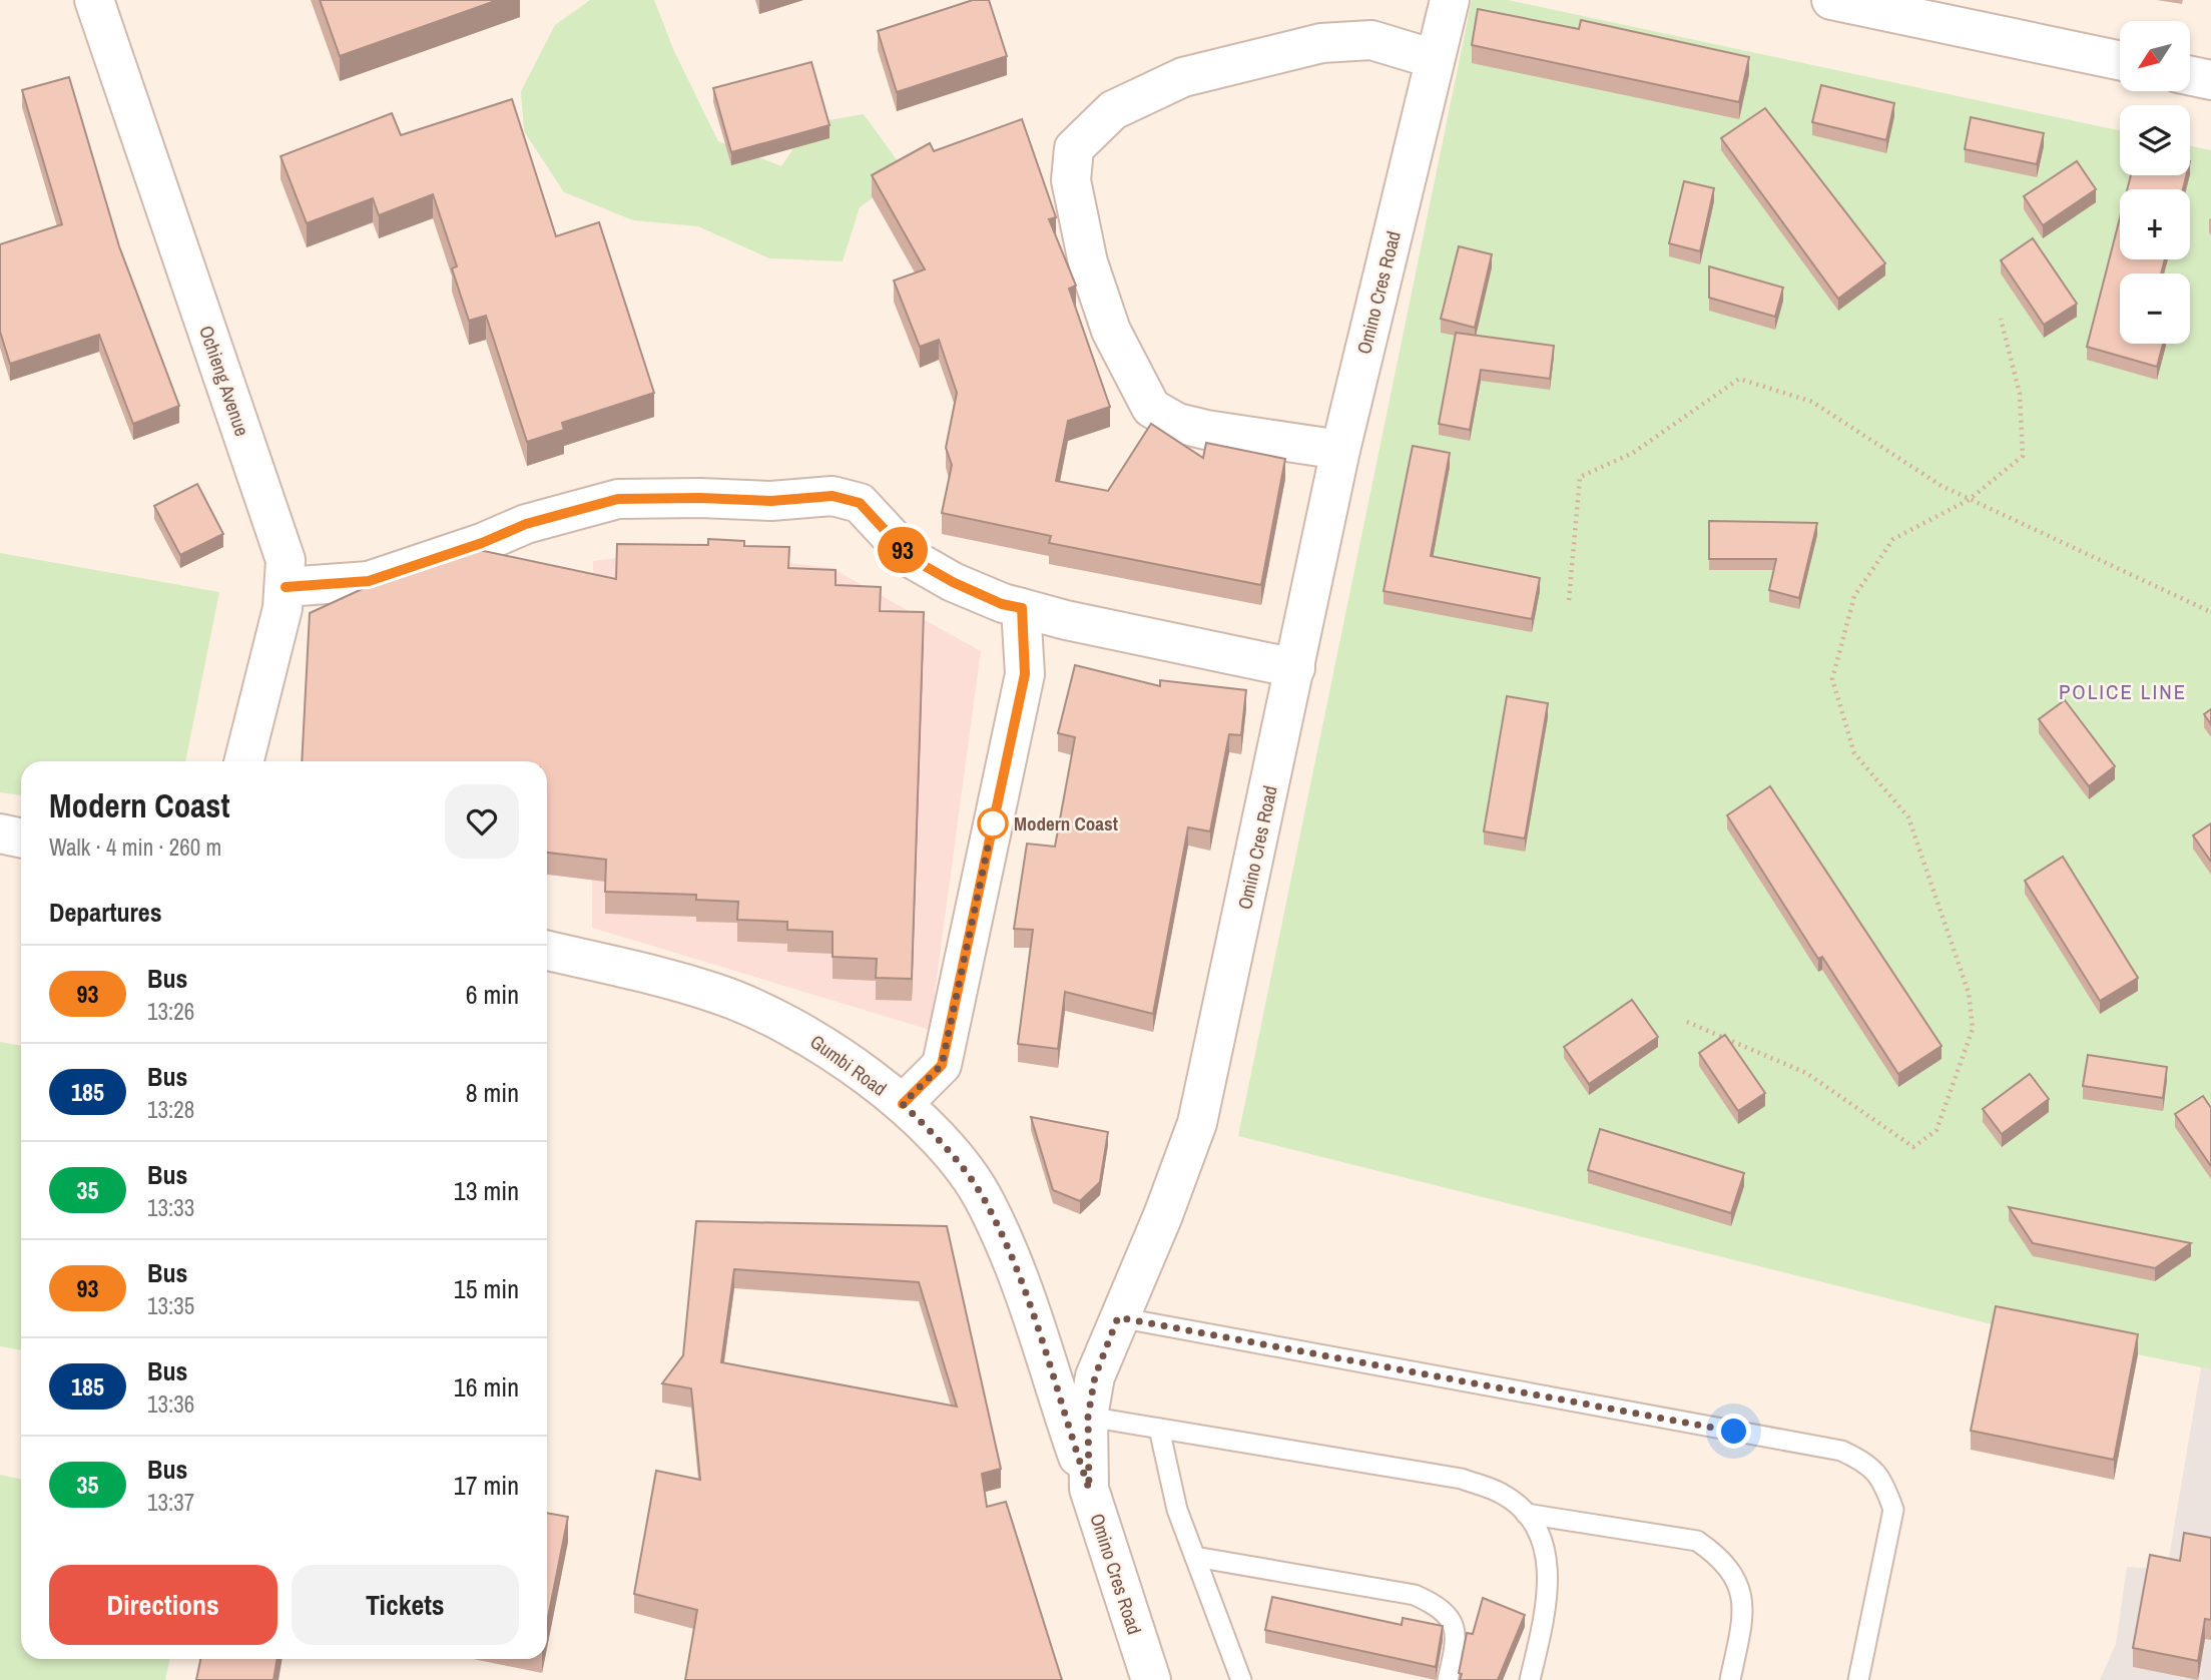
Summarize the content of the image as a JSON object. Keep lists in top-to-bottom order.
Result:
{
  "streets": {
    "street": ["Omino Cres Road", "Ochieng Avenue", "Gumbi Road"]
  },
  "crossings": [
    ["Omino Cres Road", "Gumbi Road"]
  ],
  "districts": ["POLICE LINE"],
  "places": ["Modern Coast"],
  "lines": ["bus line 93"],
  "north": "bottom left",
  "page": {
    "on_map": "93",
    "map_buttons": ["+", "−"],
    "heading": [
      ["Modern Coast", "Walk · 4 min · 260 m"],
      "Departures"
    ],
    "list": [
      {
        "mark": "93",
        "name": "Bus",
        "note": "13:26",
        "value": "6 min"
      },
      {
        "mark": "185",
        "name": "Bus",
        "note": "13:28",
        "value": "8 min"
      },
      {
        "mark": "35",
        "name": "Bus",
        "note": "13:33",
        "value": "13 min"
      },
      {
        "mark": "93",
        "name": "Bus",
        "note": "13:35",
        "value": "15 min"
      },
      {
        "mark": "185",
        "name": "Bus",
        "note": "13:36",
        "value": "16 min"
      },
      {
        "mark": "35",
        "name": "Bus",
        "note": "13:37",
        "value": "17 min"
      }
    ],
    "buttons": ["Directions", "Tickets"]
  }
}
